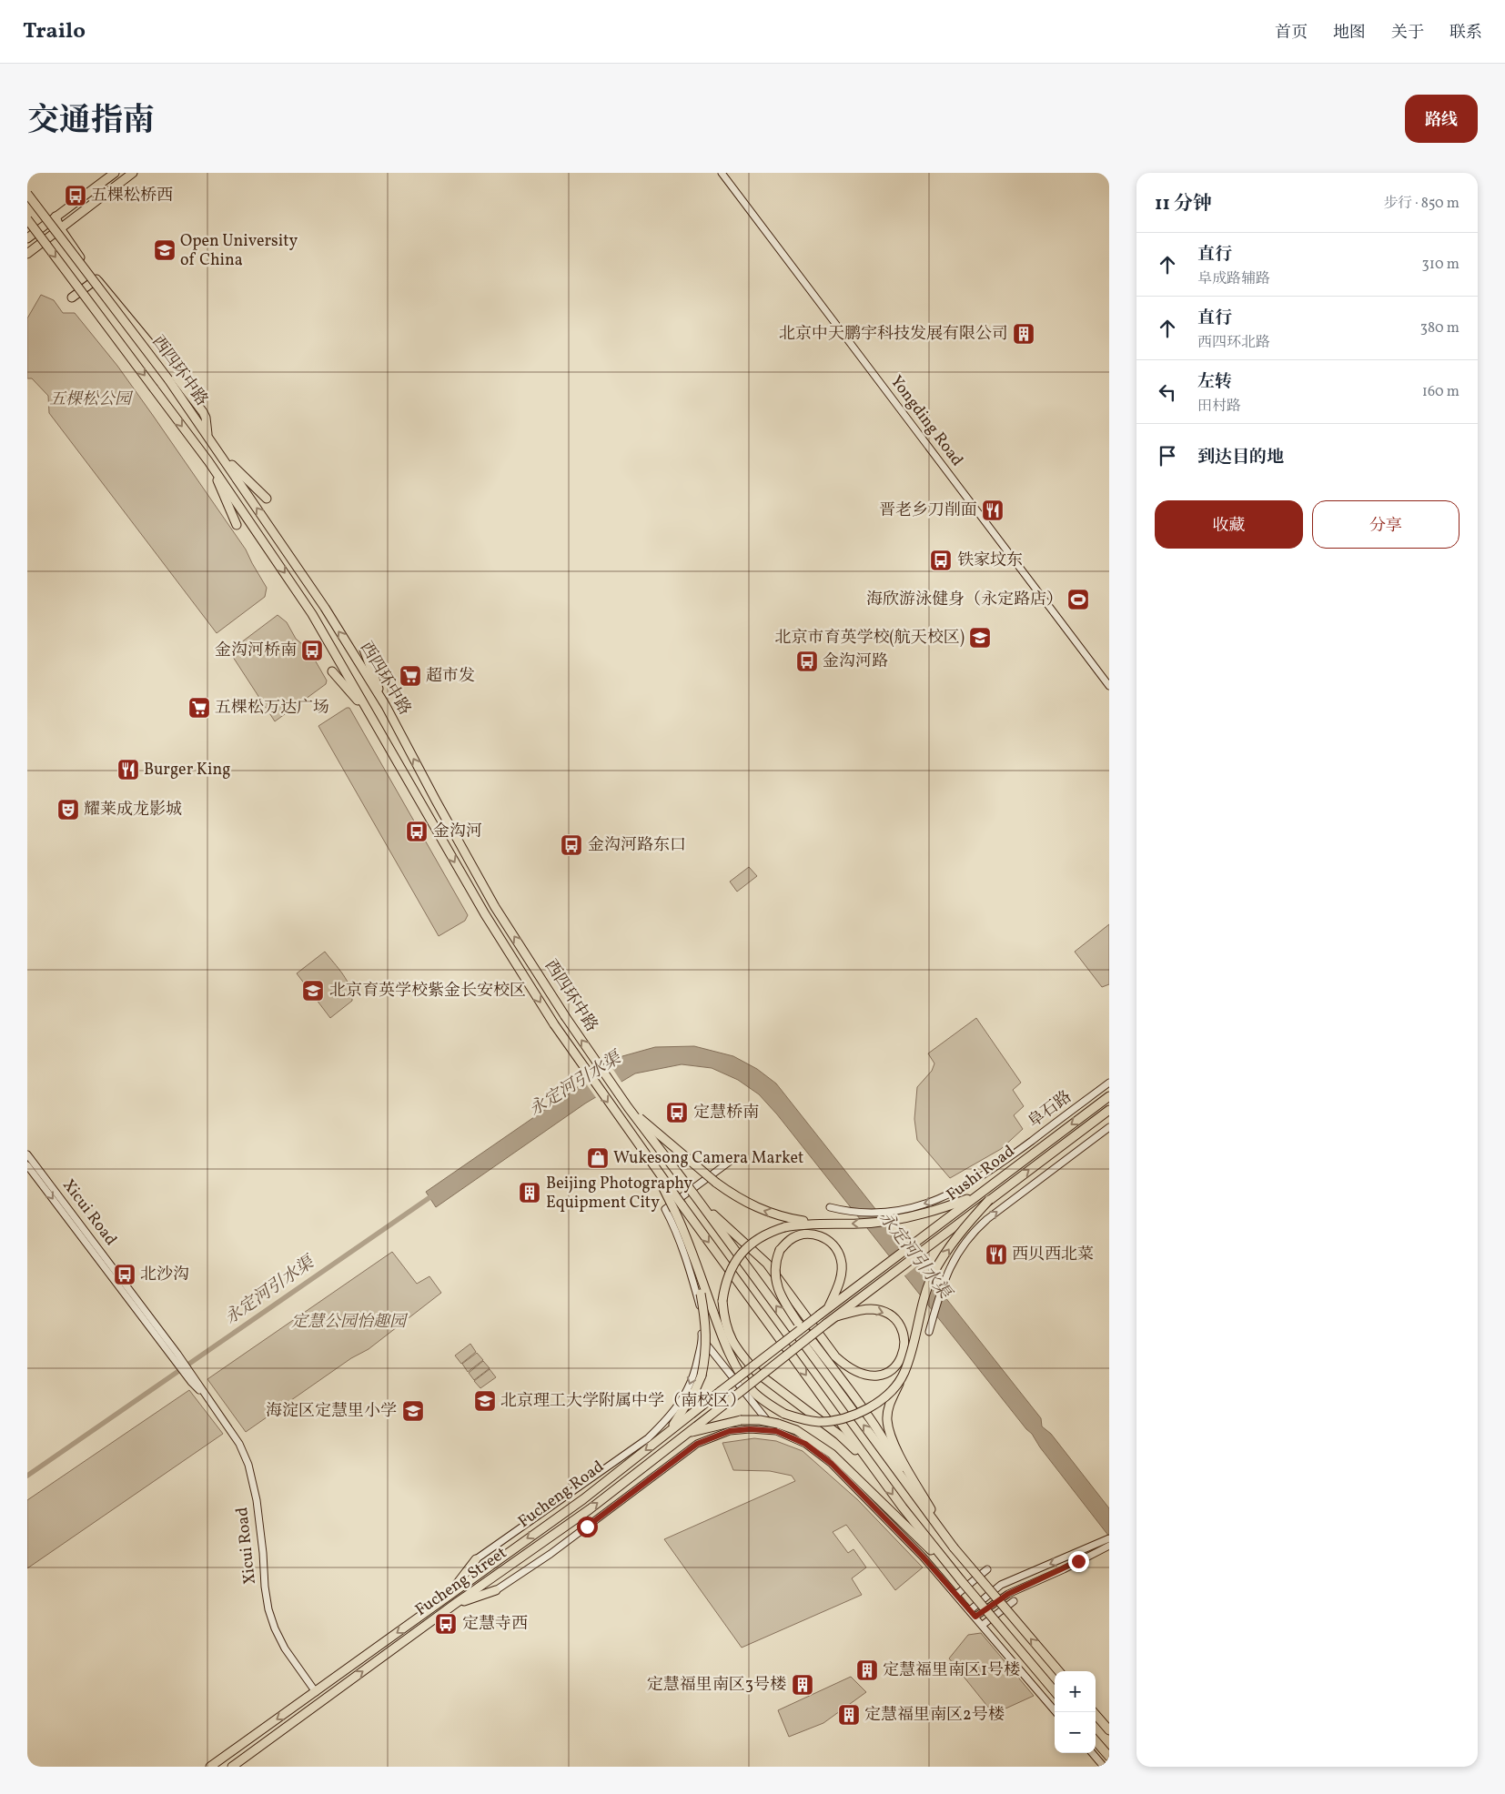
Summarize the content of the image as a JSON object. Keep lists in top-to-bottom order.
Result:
{
  "streets": {
    "highway": [
      "西四环中路",
      "Fushi Road",
      "Fucheng Road",
      "Fucheng Street"
    ],
    "main road": ["Yongding Road", "阜石路", "Xicui Road"]
  },
  "crossings": [
    ["Fushi Road", "Fucheng Road"],
    ["Fushi Road", "Fucheng Street"],
    ["Xicui Road", "Fucheng Road"]
  ],
  "one_way": ["阜石路", "Fucheng Road"],
  "water": ["永定河引水渠"],
  "parks": ["五棵松公园", "定慧公园怡趣园"],
  "places": {
    "bus stop": [
      "五棵松桥西",
      "铁家坟东",
      "金沟河桥南",
      "金沟河路",
      "金沟河",
      "金沟河路东口",
      "定慧桥南",
      "北沙沟",
      "定慧寺西"
    ],
    "school or university": [
      "Open University of China",
      "北京市育英学校(航天校区)",
      "北京育英学校紫金长安校区",
      "北京理工大学附属中学（南校区）",
      "海淀区定慧里小学"
    ],
    "building": [
      "北京中天鹏宇科技发展有限公司",
      "Beijing Photography Equipment City",
      "定慧福里南区1号楼",
      "定慧福里南区3号楼",
      "定慧福里南区2号楼"
    ],
    "restaurant": ["晋老乡刀削面", "Burger King", "西贝西北菜"],
    "sports": ["海欣游泳健身（永定路店）"],
    "supermarket": ["超市发", "五棵松万达广场"],
    "theatre": ["耀莱成龙影城"],
    "shop": ["Wukesong Camera Market"]
  },
  "page": {
    "header": "Trailo",
    "nav": [
      "首页",
      "地图",
      "关于",
      "联系"
    ],
    "title": "交通指南",
    "buttons": [
      "路线",
      ["收藏", "分享"]
    ],
    "heading": ["11 分钟", "步行 · 850 m"],
    "list": [
      ["直行", "阜成路辅路", "310 m"],
      ["直行", "西四环北路", "380 m"],
      ["左转", "田村路", "160 m"],
      "到达目的地"
    ],
    "map_buttons": ["+", "−"]
  }
}
